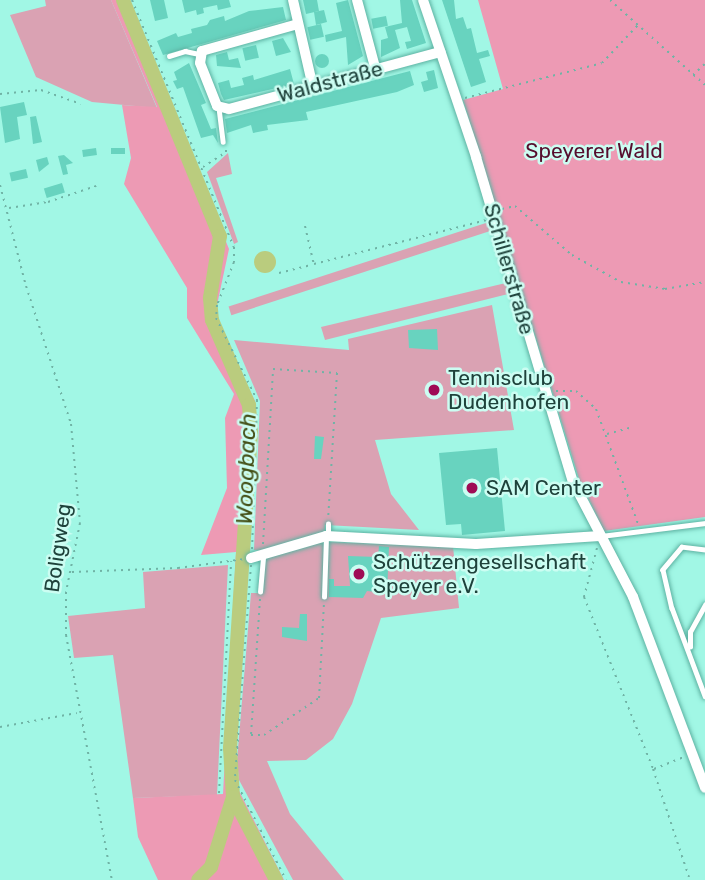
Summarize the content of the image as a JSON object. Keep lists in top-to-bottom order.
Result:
{
  "streets": {
    "street": ["Waldstraße", "Schillerstraße"],
    "path": ["Boligweg"]
  },
  "crossings": [
    ["Waldstraße", "Schillerstraße"]
  ],
  "water": ["Woogbach"],
  "parks": ["Speyerer Wald"],
  "places": ["Tennisclub Dudenhofen", "SAM Center", "Schützengesellschaft Speyer e.V."]
}
